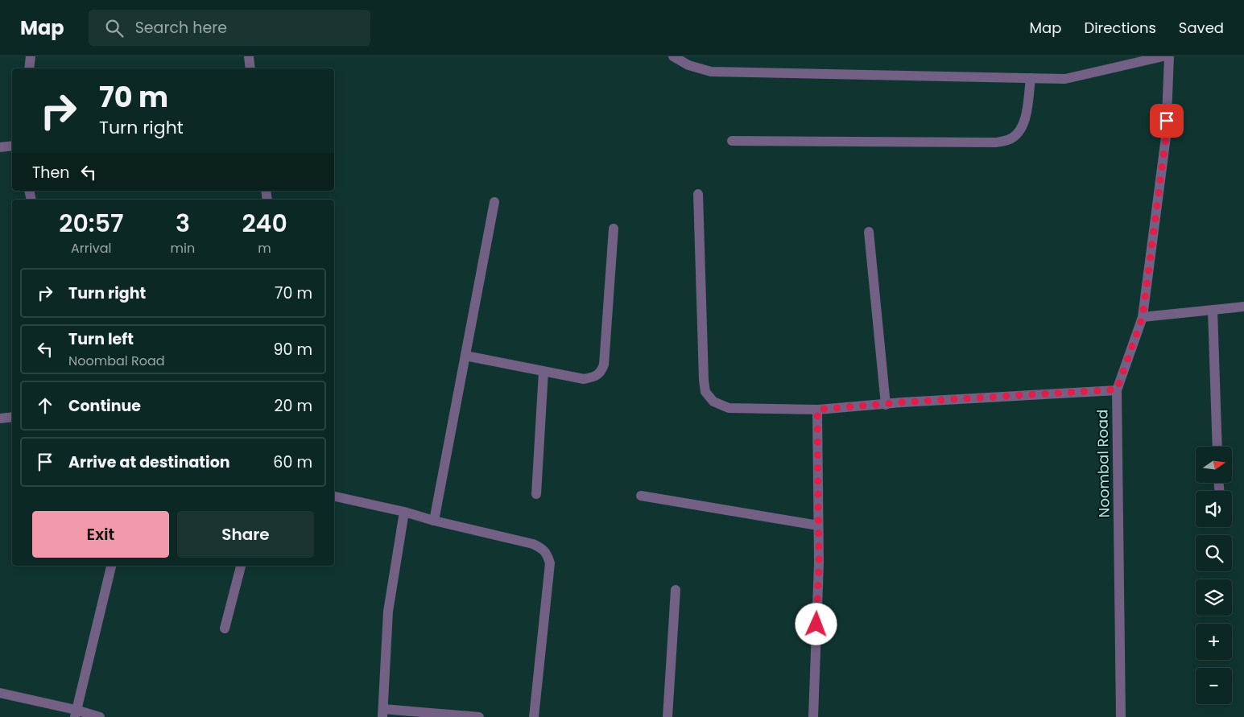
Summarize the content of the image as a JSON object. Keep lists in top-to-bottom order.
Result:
{
  "streets": {
    "street": ["Noombal Road"]
  },
  "north": "right",
  "page": {
    "header": "Map",
    "search": "Search here",
    "nav": ["Map", "Directions", "Saved"],
    "turn": ["70 m", "Turn right"],
    "then": "Then",
    "eta": [
      "20:57",
      "Arrival",
      "3",
      "min",
      "240",
      "m"
    ],
    "list": [
      {
        "name": "Turn right",
        "value": "70 m"
      },
      {
        "name": "Turn left",
        "note": "Noombal Road",
        "value": "90 m"
      },
      {
        "name": "Continue",
        "value": "20 m"
      },
      {
        "name": "Arrive at destination",
        "value": "60 m"
      }
    ],
    "map_buttons": ["+", "−"],
    "buttons": ["Exit", "Share"]
  }
}
